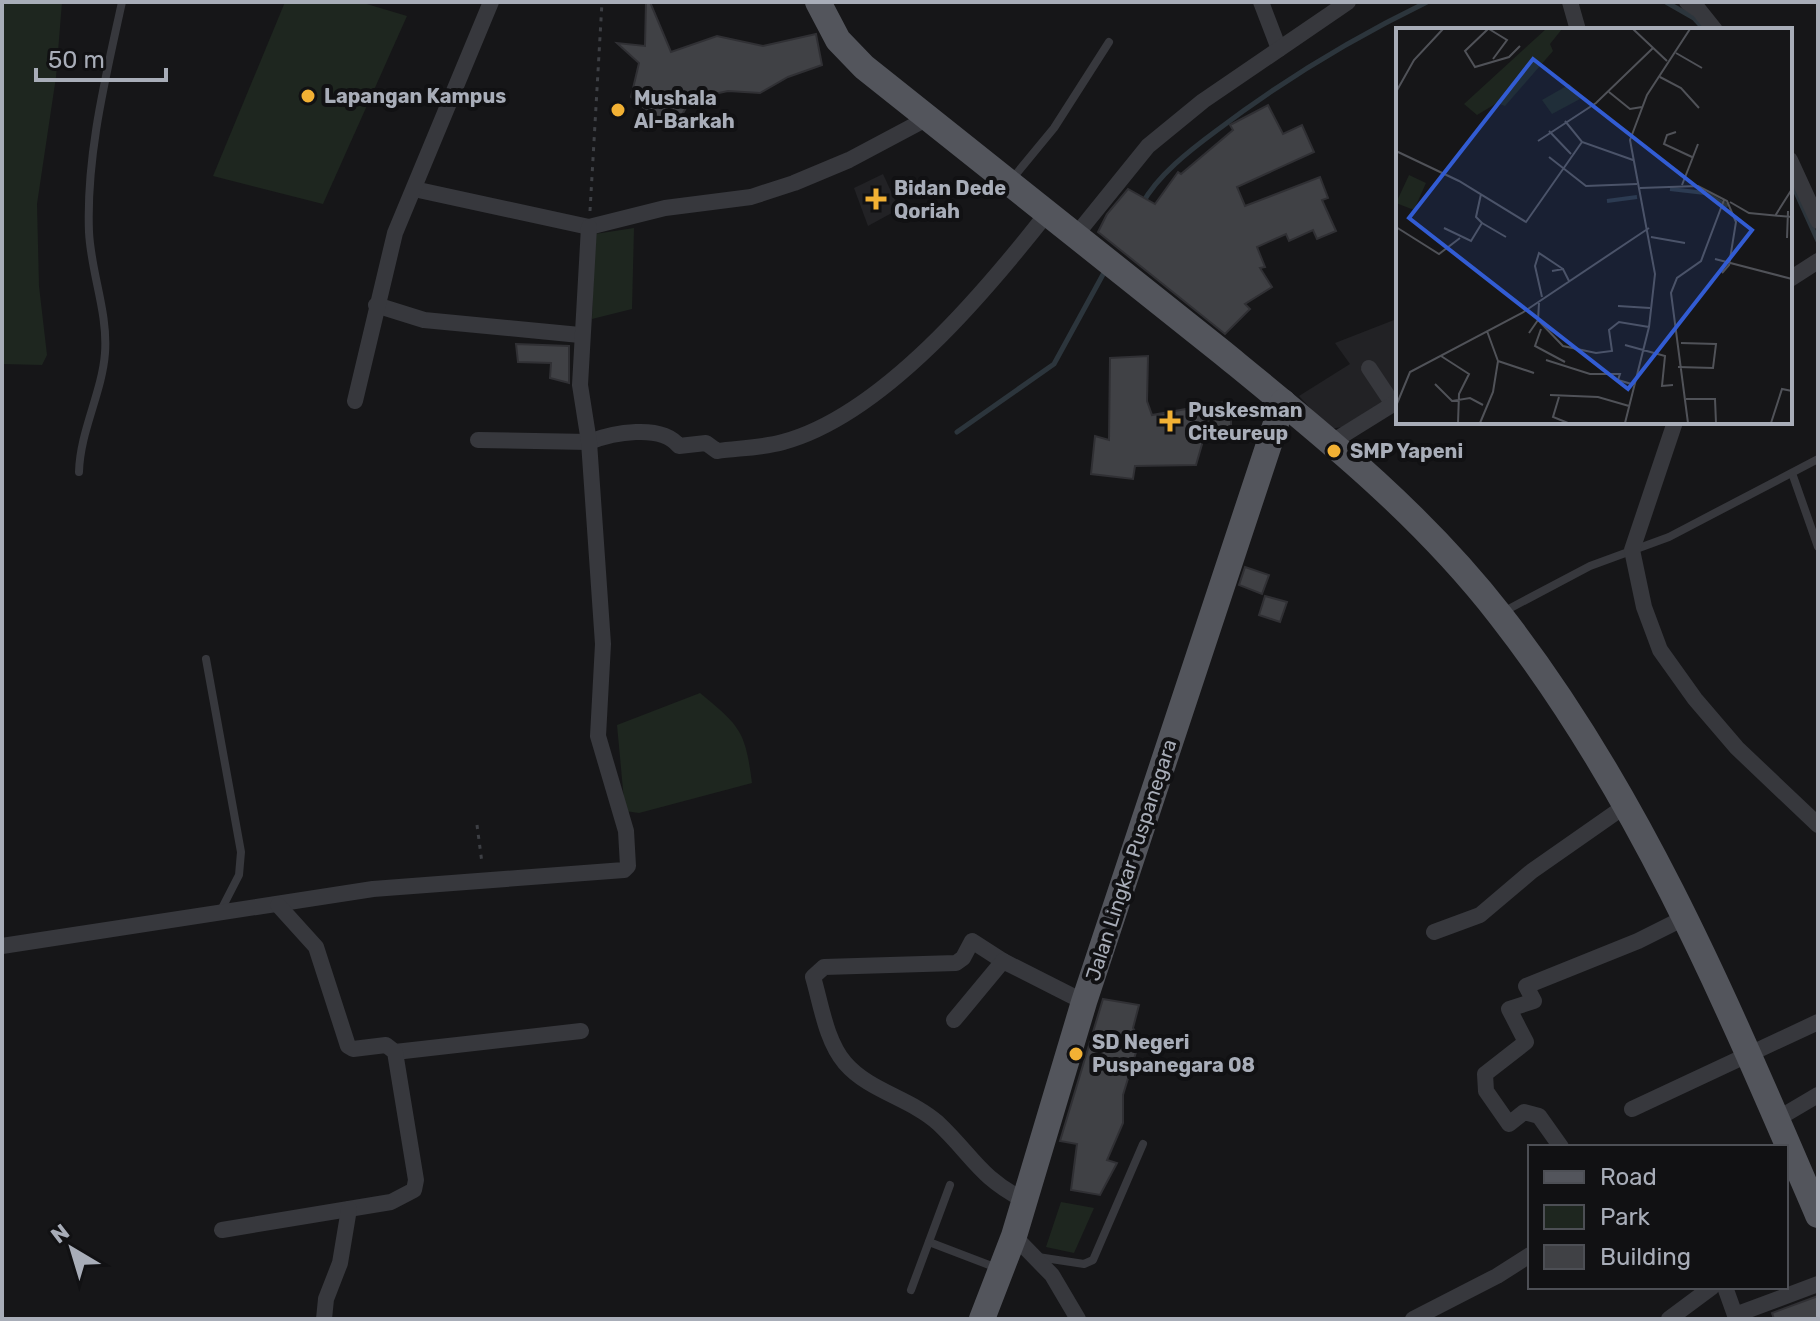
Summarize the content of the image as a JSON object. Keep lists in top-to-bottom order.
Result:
{
  "streets": {
    "main road": ["Jalan Lingkar Puspanegara"]
  },
  "places": {
    "other": [
      "Lapangan Kampus",
      "Mushala Al-Barkah",
      "SMP Yapeni",
      "SD Negeri Puspanegara 08"
    ],
    "health": ["Bidan Dede Qoriah", "Puskesman Citeureup"]
  },
  "legend": ["Road", "Park", "Building"],
  "scale_bar": "50 m",
  "north": "top left"
}
